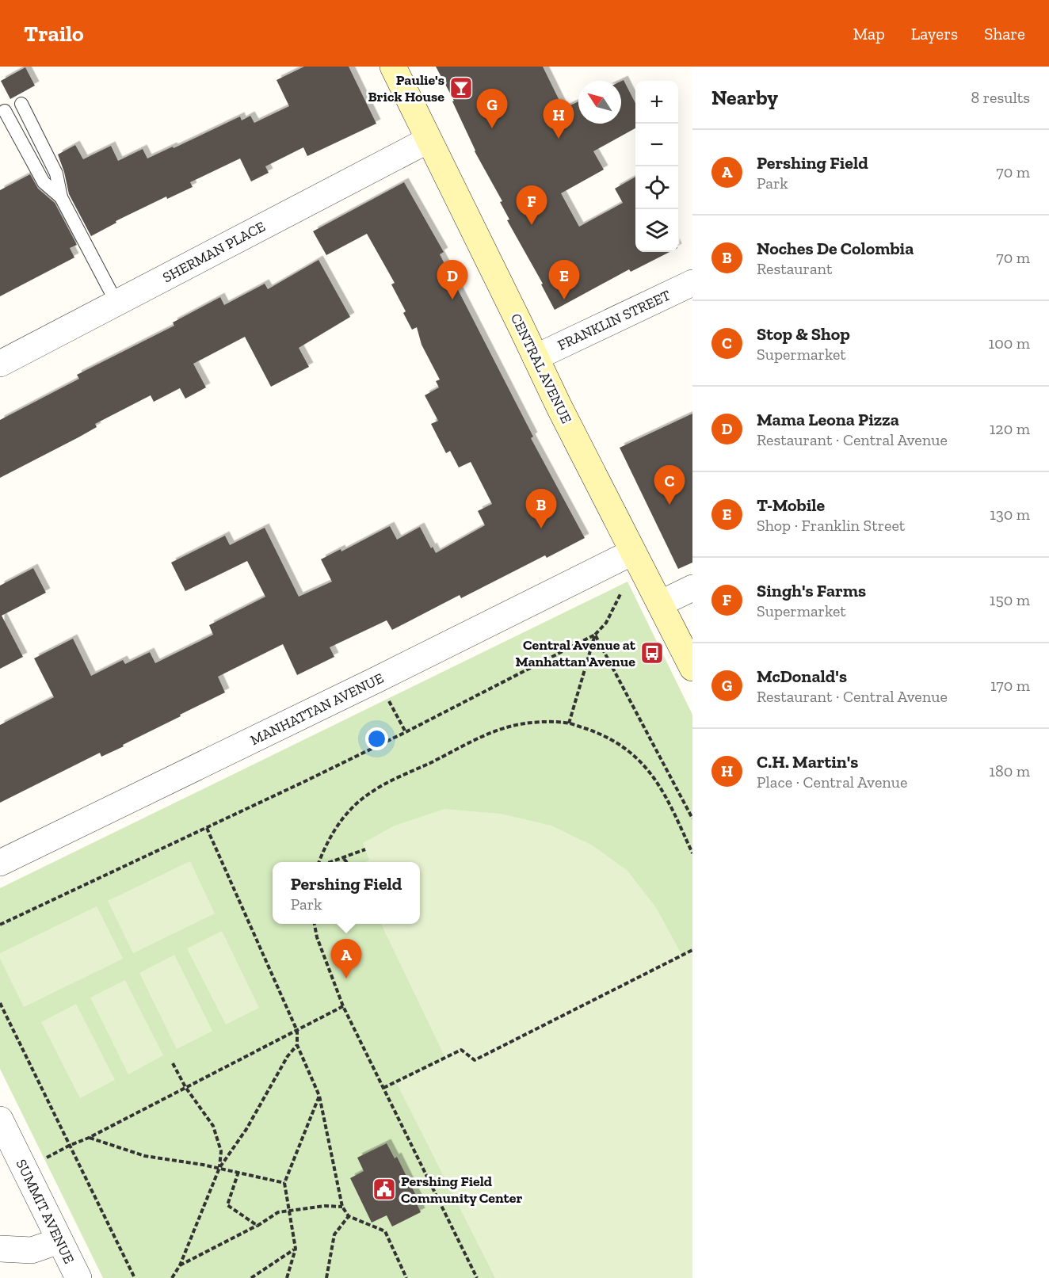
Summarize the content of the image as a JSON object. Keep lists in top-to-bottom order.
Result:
{
  "streets": {
    "main road": ["CENTRAL AVENUE"],
    "street": [
      "SHERMAN PLACE",
      "FRANKLIN STREET",
      "MANHATTAN AVENUE",
      "SUMMIT AVENUE"
    ]
  },
  "crossings": [
    ["SHERMAN PLACE", "CENTRAL AVENUE"],
    ["FRANKLIN STREET", "CENTRAL AVENUE"],
    ["CENTRAL AVENUE", "MANHATTAN AVENUE"]
  ],
  "places": {
    "bar": ["Paulie's Brick House"],
    "bus stop": ["Central Avenue at Manhattan Avenue"],
    "public building": ["Pershing Field Community Center"]
  },
  "north": "top left",
  "page": {
    "header": "Trailo",
    "nav": ["Map", "Layers", "Share"],
    "heading": ["Nearby", "8 results"],
    "map_buttons": ["+", "−"],
    "pins": [
      "G",
      "H",
      "F",
      "D",
      "E",
      "C",
      "B",
      "A"
    ],
    "list": [
      {
        "mark": "A",
        "name": "Pershing Field",
        "note": "Park",
        "value": "70 m"
      },
      {
        "mark": "B",
        "name": "Noches De Colombia",
        "note": "Restaurant",
        "value": "70 m"
      },
      {
        "mark": "C",
        "name": "Stop & Shop",
        "note": "Supermarket",
        "value": "100 m"
      },
      {
        "mark": "D",
        "name": "Mama Leona Pizza",
        "note": "Restaurant · Central Avenue",
        "value": "120 m"
      },
      {
        "mark": "E",
        "name": "T-Mobile",
        "note": "Shop · Franklin Street",
        "value": "130 m"
      },
      {
        "mark": "F",
        "name": "Singh's Farms",
        "note": "Supermarket",
        "value": "150 m"
      },
      {
        "mark": "G",
        "name": "McDonald's",
        "note": "Restaurant · Central Avenue",
        "value": "170 m"
      },
      {
        "mark": "H",
        "name": "C.H. Martin's",
        "note": "Place · Central Avenue",
        "value": "180 m"
      }
    ],
    "popup": ["Pershing Field", "Park"]
  }
}
